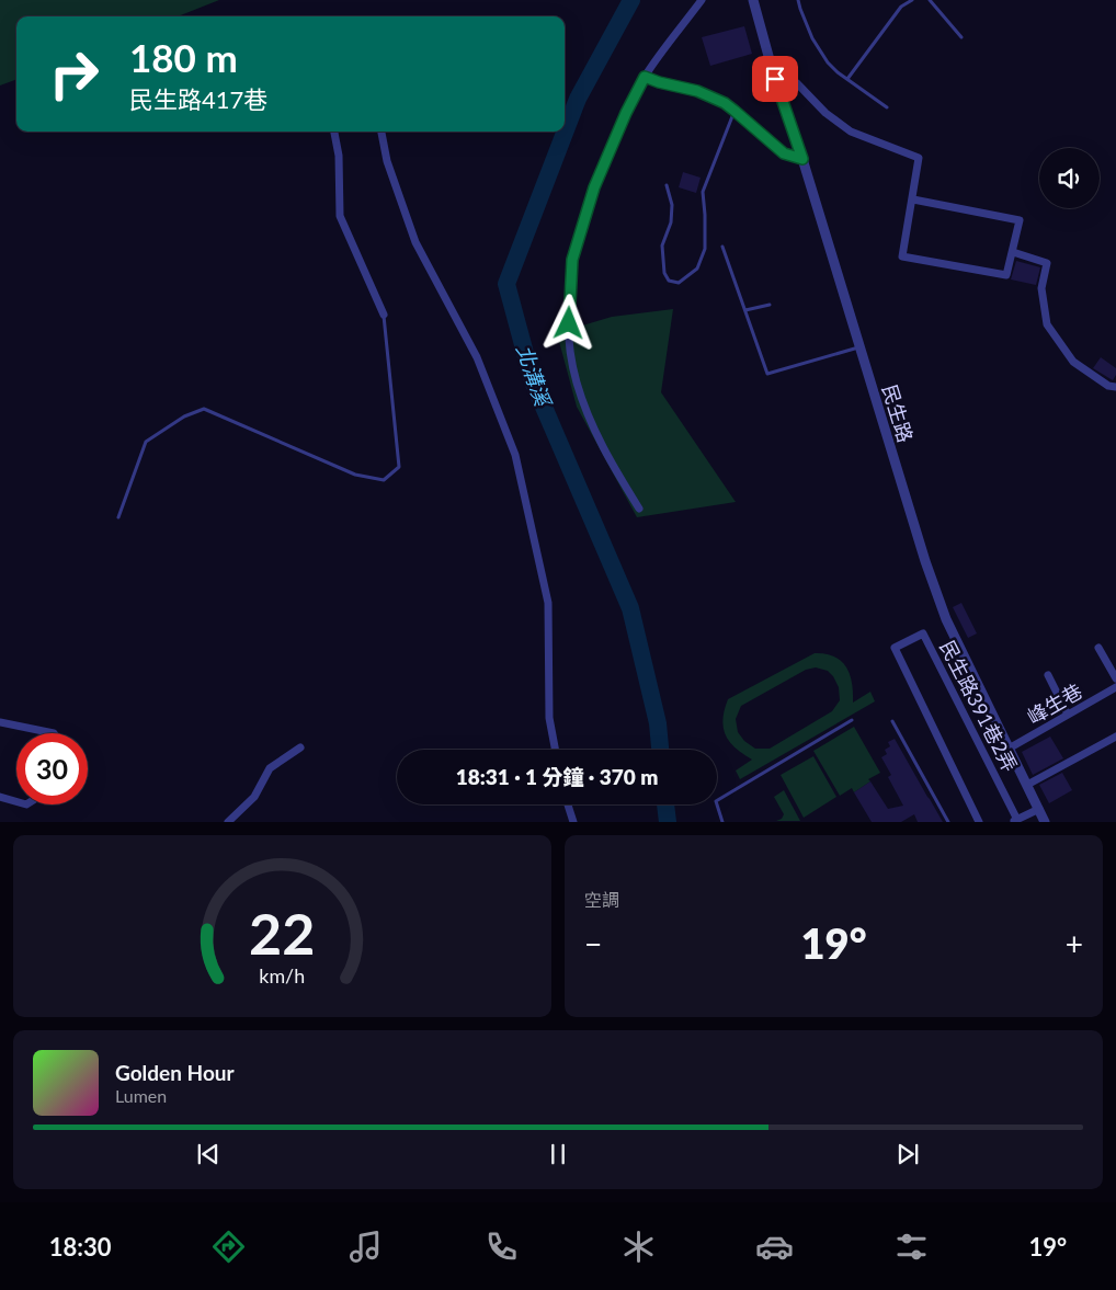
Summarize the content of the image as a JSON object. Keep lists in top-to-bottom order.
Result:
{
  "streets": {
    "street": ["民生路", "峰生巷", "民生路391巷2弄"]
  },
  "crossings": [
    ["民生路", "峰生巷"]
  ],
  "water": ["北溝溪"],
  "page": {
    "turn": ["180 m", "民生路417巷"],
    "limit": "30",
    "trip": "18:31 · 1 分鐘 · 370 m",
    "tile": "空調",
    "heat": ["−", "19°", "+"],
    "song": ["Golden Hour", "Lumen"],
    "tabs": ["18:30", "19°"],
    "gauge": ["22", "km/h"]
  }
}
